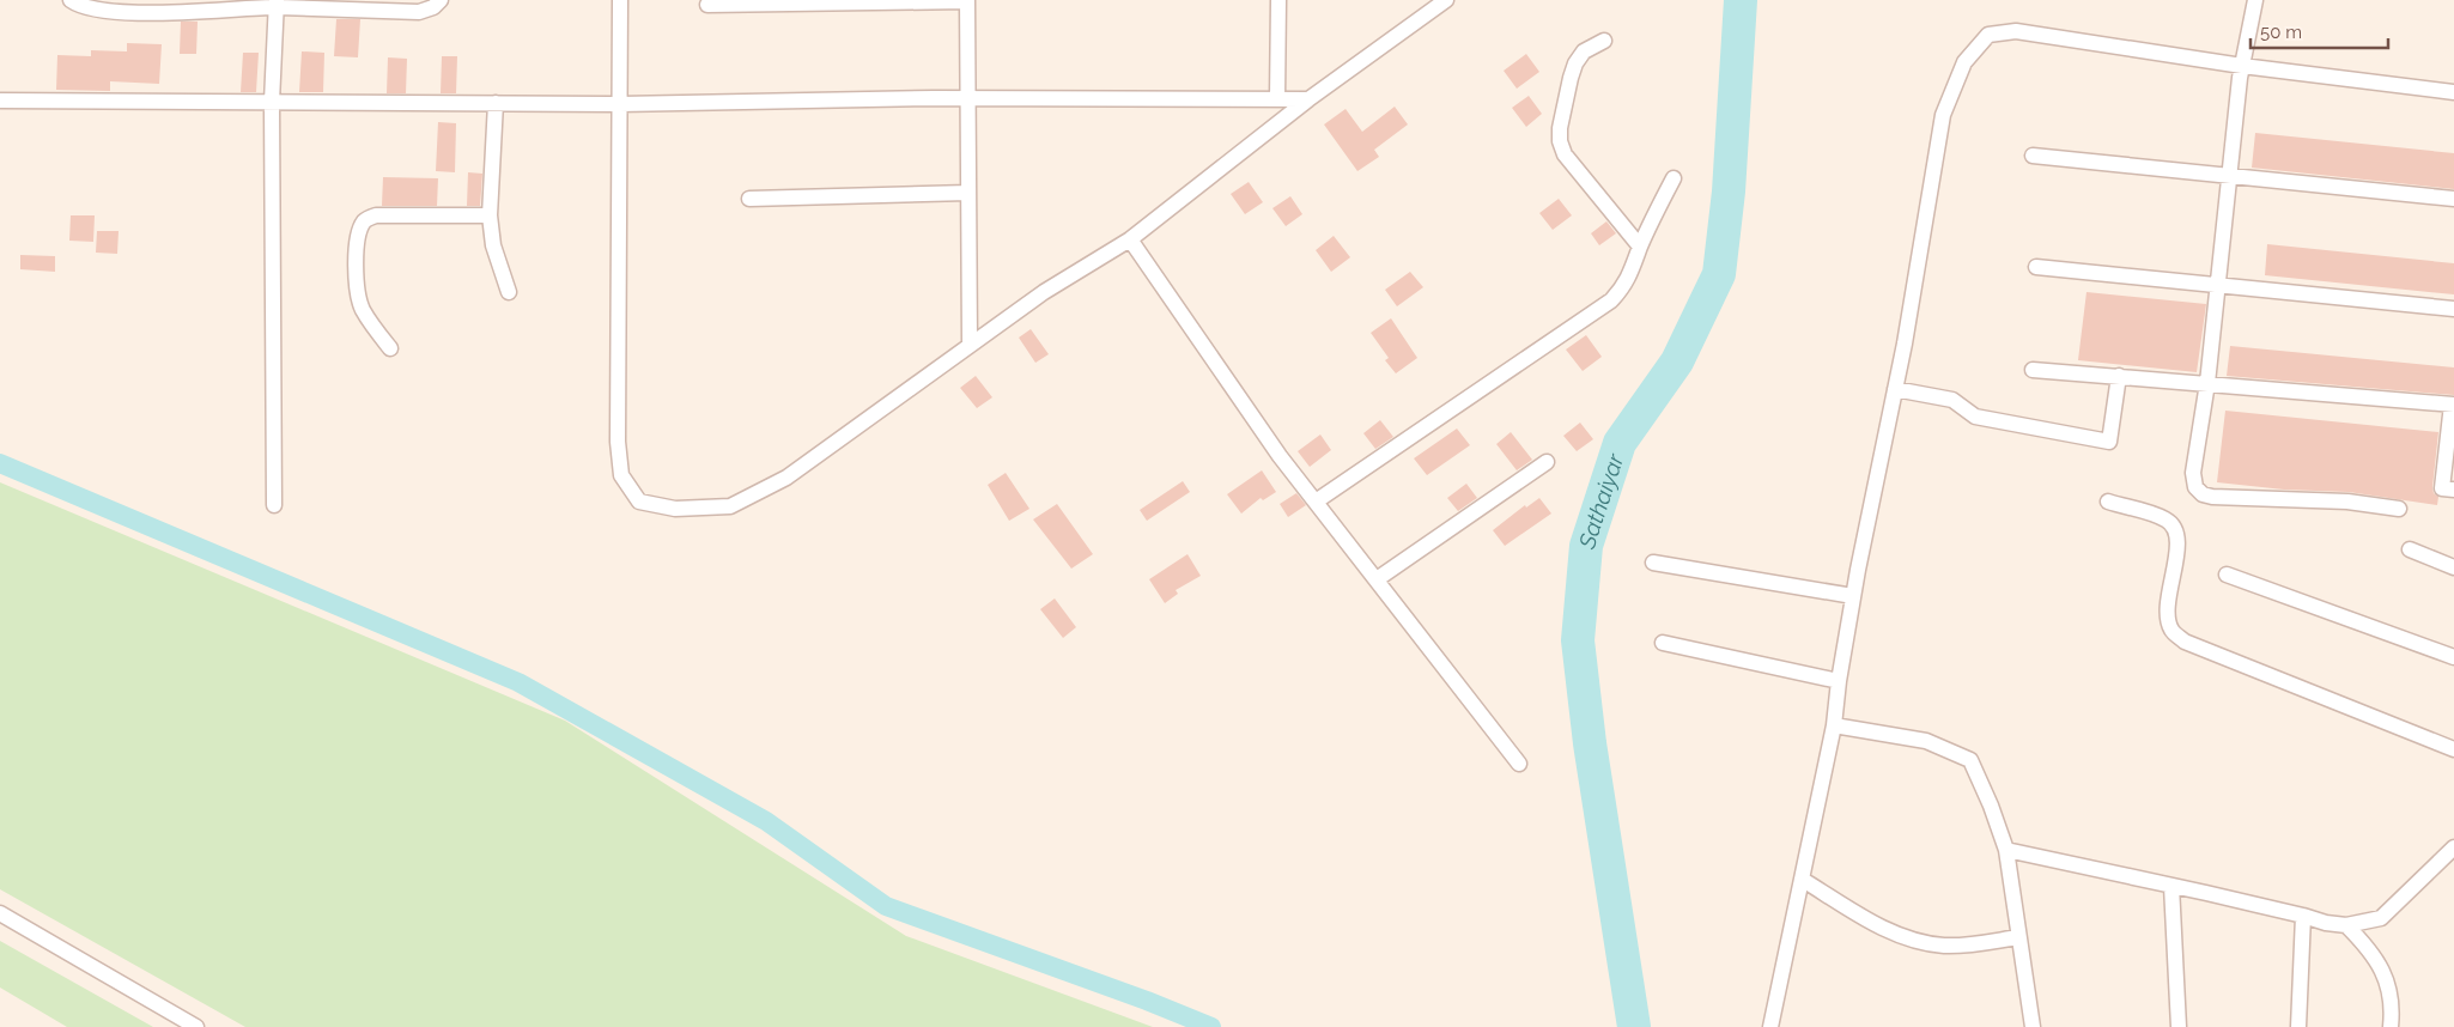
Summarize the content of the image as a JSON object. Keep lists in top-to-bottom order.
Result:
{
  "water": ["Sathaiyar"],
  "scale_bar": "50 m"
}
